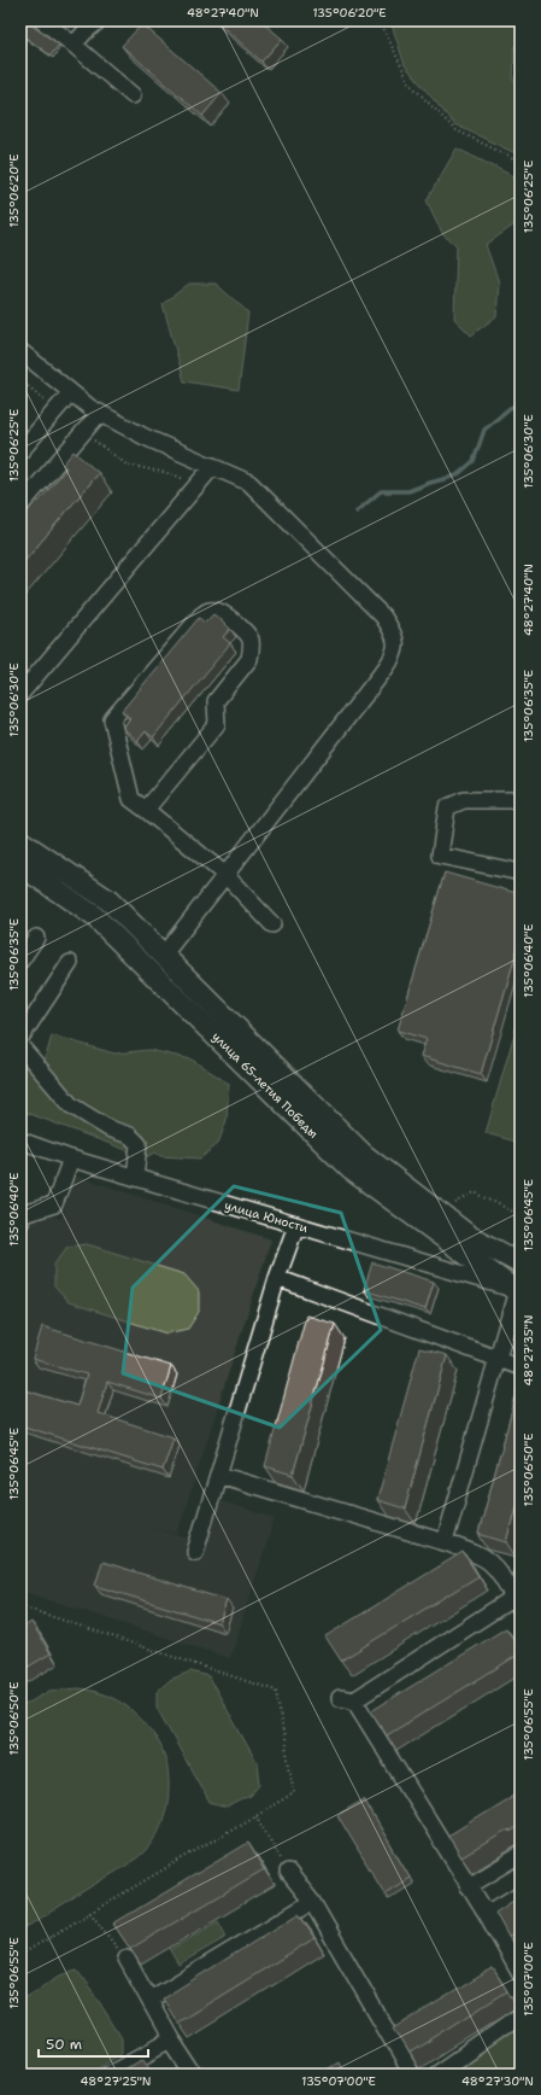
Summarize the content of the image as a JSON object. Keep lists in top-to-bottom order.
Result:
{
  "streets": {
    "main road": ["улица 65-летия Победы"],
    "street": ["улица Юности"]
  },
  "crossings": [
    ["улица 65-летия Победы", "улица Юности"]
  ],
  "scale_bar": "50 m",
  "coordinates": [
    "48°27'40\"N",
    "135°06'20\"E",
    "135°06'25\"E",
    "135°06'30\"E",
    "135°06'35\"E",
    "135°06'40\"E",
    "135°06'45\"E",
    "48°27'35\"N",
    "135°06'50\"E",
    "135°06'55\"E",
    "135°07'00\"E",
    "48°27'25\"N",
    "48°27'30\"N"
  ]
}
